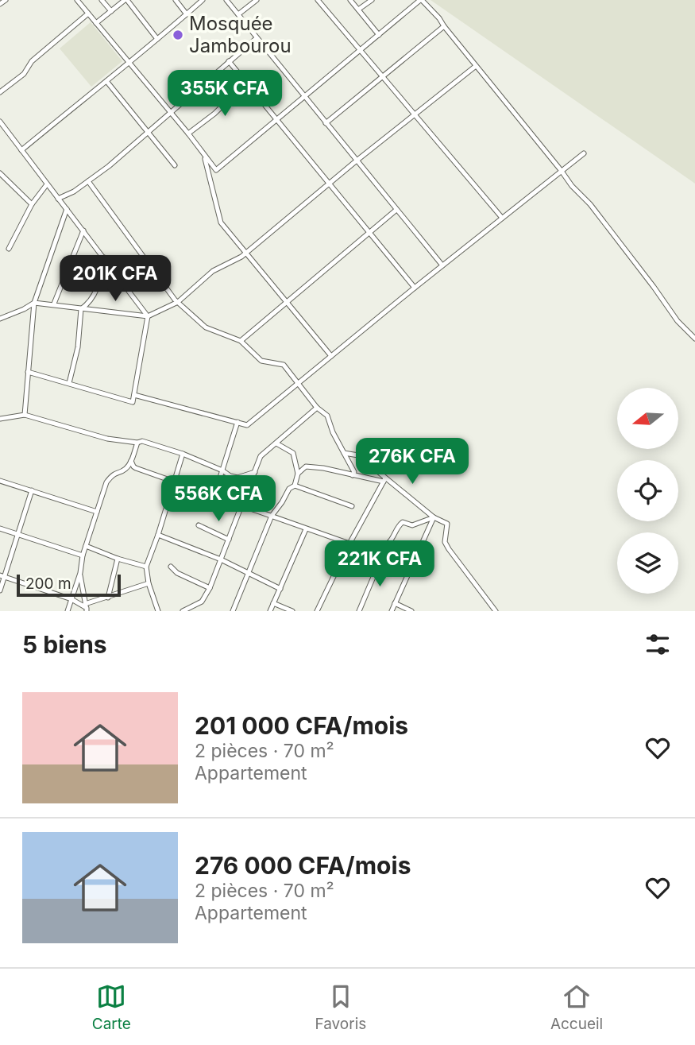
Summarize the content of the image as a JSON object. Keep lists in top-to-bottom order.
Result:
{
  "places": ["Mosquée Jambourou"],
  "scale_bar": "200 m",
  "north": "left",
  "page": {
    "price": [
      "355K CFA",
      "201K CFA",
      "276K CFA",
      "556K CFA",
      "221K CFA"
    ],
    "scale": "200 m",
    "heading": "5 biens",
    "list": [
      {
        "name": "201 000 CFA/mois",
        "note": "2 pièces · 70 m² · Appartement"
      },
      {
        "name": "276 000 CFA/mois",
        "note": "2 pièces · 70 m² · Appartement"
      }
    ],
    "tabs": ["Carte", "Favoris", "Accueil"]
  }
}
